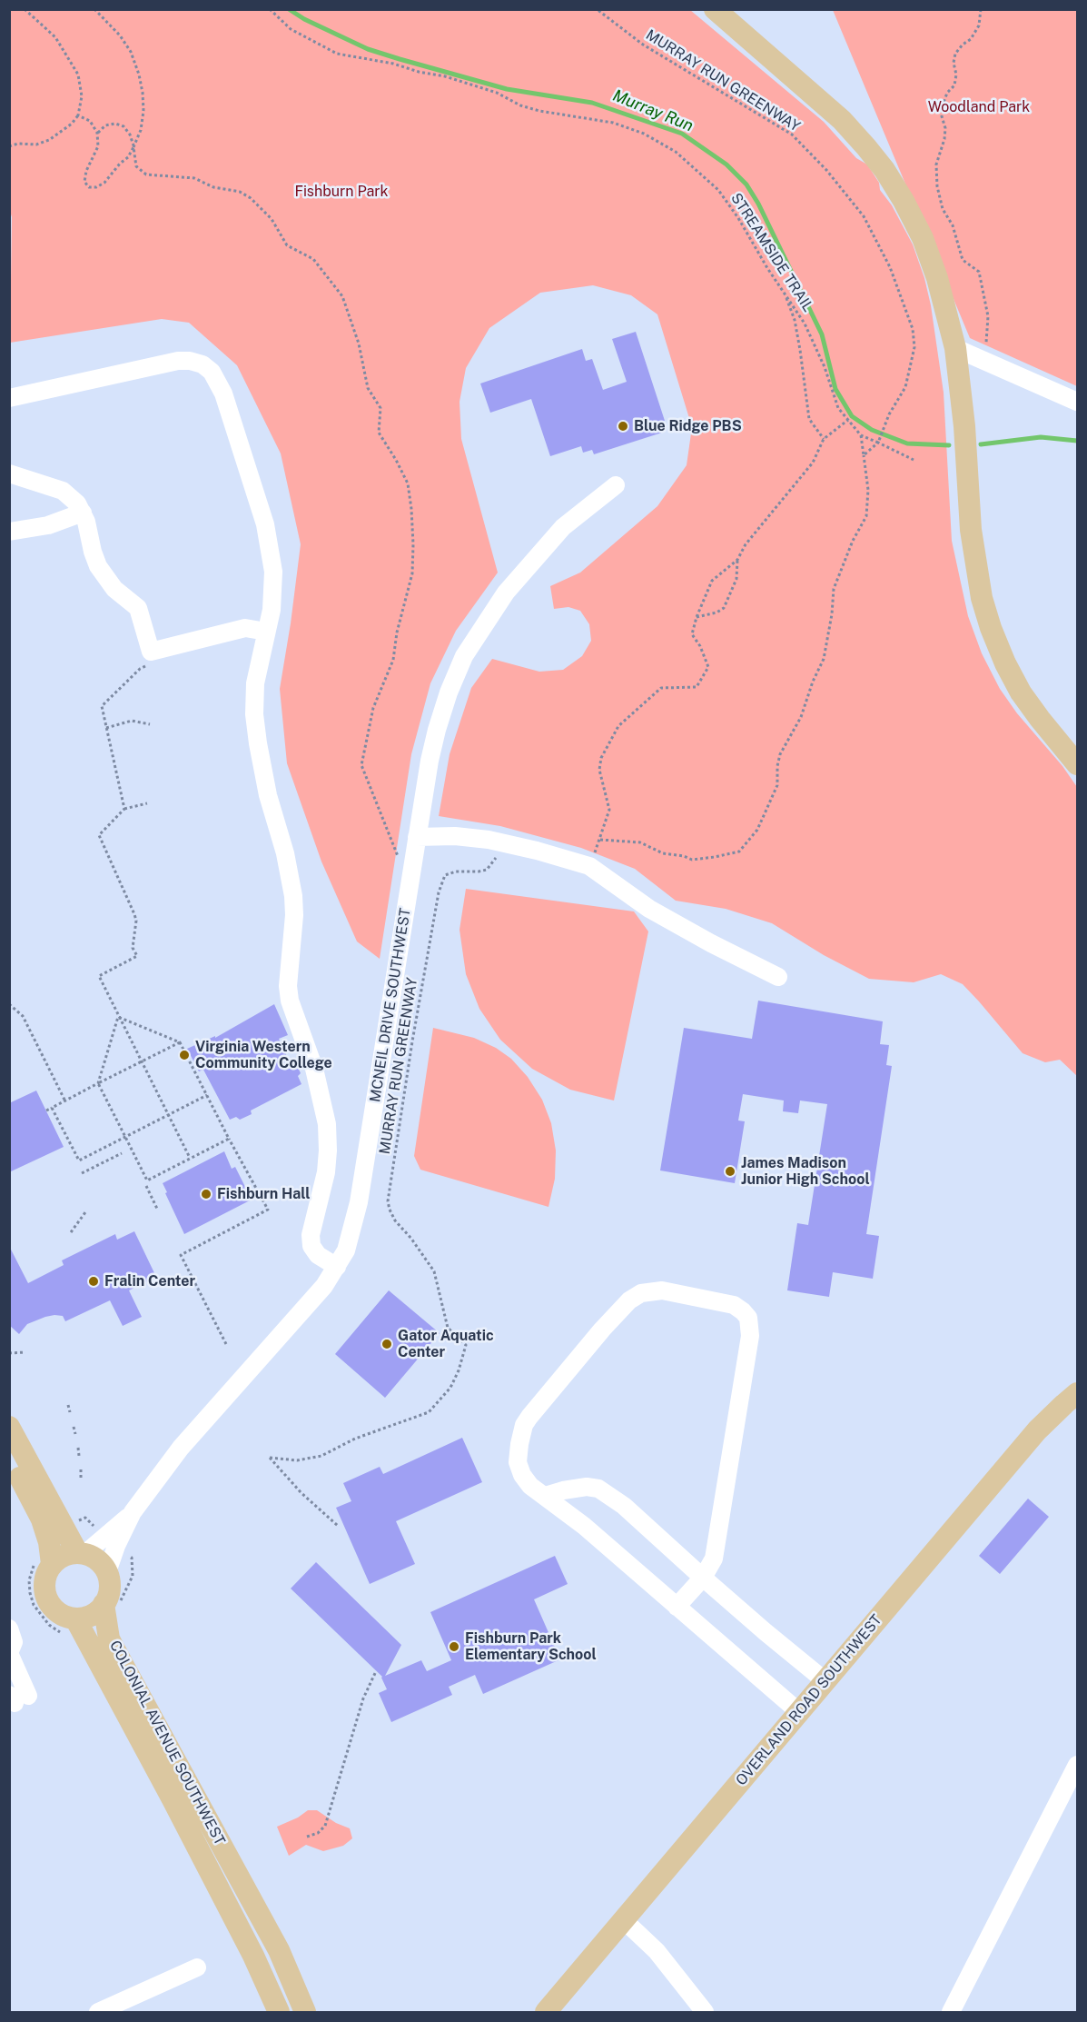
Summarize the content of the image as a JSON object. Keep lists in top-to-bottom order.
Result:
{
  "streets": {
    "main road": ["OVERLAND ROAD SOUTHWEST", "COLONIAL AVENUE SOUTHWEST"],
    "street": ["MCNEIL DRIVE SOUTHWEST"],
    "path": ["MURRAY RUN GREENWAY", "STREAMSIDE TRAIL"]
  },
  "crossings": [
    ["MCNEIL DRIVE SOUTHWEST", "COLONIAL AVENUE SOUTHWEST"]
  ],
  "water": ["Murray Run"],
  "parks": ["Woodland Park", "Fishburn Park"],
  "places": [
    "Blue Ridge PBS",
    "Virginia Western Community College",
    "James Madison Junior High School",
    "Fishburn Hall",
    "Fralin Center",
    "Gator Aquatic Center",
    "Fishburn Park Elementary School"
  ]
}
